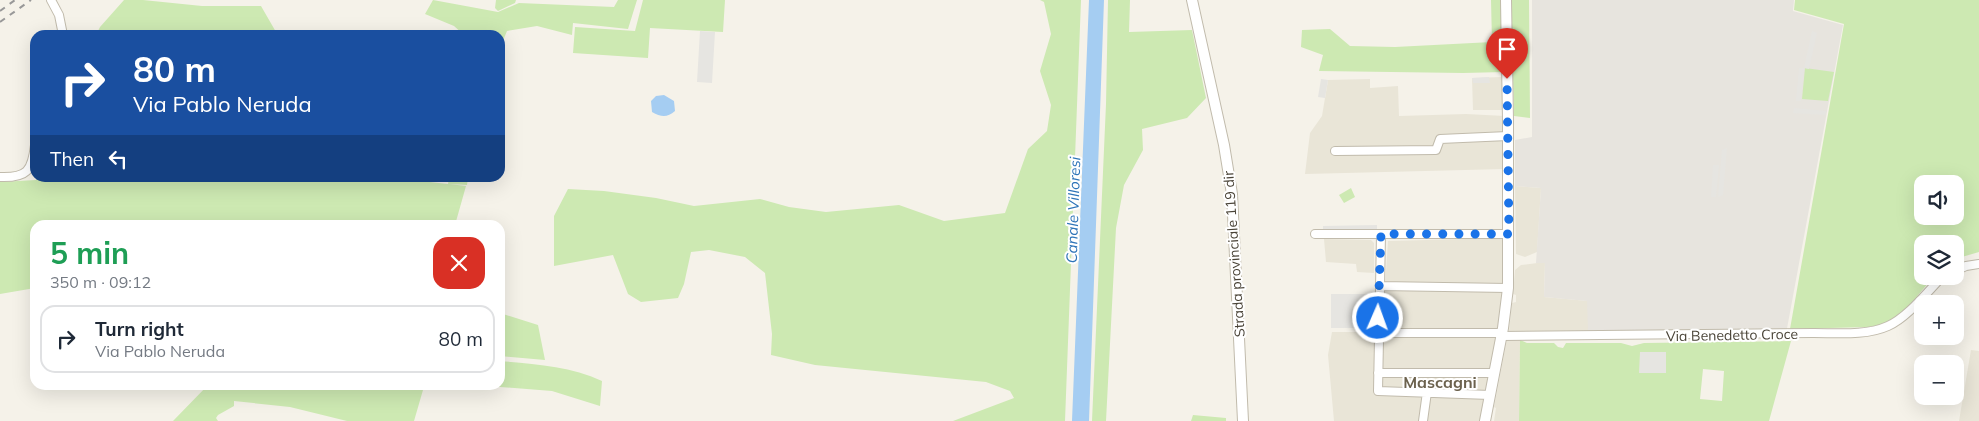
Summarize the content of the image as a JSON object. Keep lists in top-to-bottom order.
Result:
{
  "streets": {
    "street": ["Strada provinciale 119 dir", "Via Benedetto Croce"]
  },
  "districts": ["Mascagni"],
  "water": ["Canale Villoresi"],
  "page": {
    "turn": ["80 m", "Via Pablo Neruda"],
    "then": "Then",
    "map_buttons": ["+", "−"],
    "heading": ["5 min", "350 m · 09:12"],
    "list": [
      {
        "name": "Turn right",
        "note": "Via Pablo Neruda",
        "value": "80 m"
      }
    ]
  }
}
